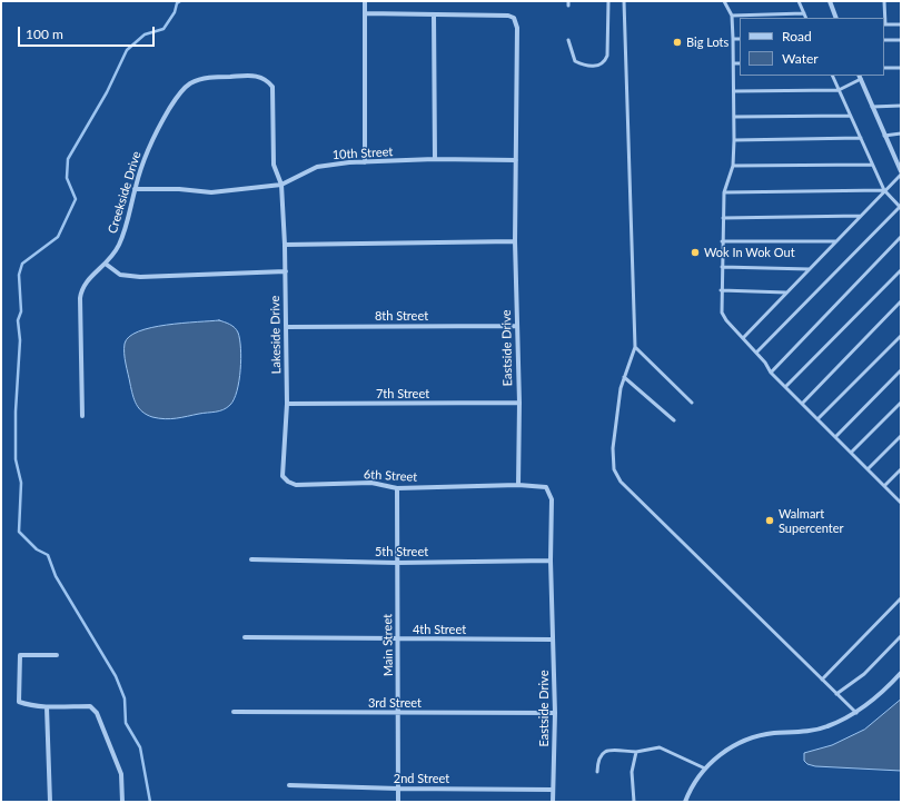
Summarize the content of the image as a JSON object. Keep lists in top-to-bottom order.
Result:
{
  "streets": {
    "street": [
      "10th Street",
      "Creekside Drive",
      "8th Street",
      "Lakeside Drive",
      "Eastside Drive",
      "7th Street",
      "6th Street",
      "5th Street",
      "4th Street",
      "Main Street",
      "3rd Street",
      "2nd Street"
    ]
  },
  "crossings": [
    ["10th Street", "Creekside Drive"],
    ["10th Street", "Lakeside Drive"],
    ["10th Street", "Eastside Drive"],
    ["Creekside Drive", "Lakeside Drive"],
    ["8th Street", "Lakeside Drive"],
    ["8th Street", "Eastside Drive"],
    ["Lakeside Drive", "7th Street"],
    ["Lakeside Drive", "6th Street"],
    ["Eastside Drive", "7th Street"],
    ["Eastside Drive", "6th Street"],
    ["Eastside Drive", "5th Street"],
    ["Eastside Drive", "4th Street"],
    ["Eastside Drive", "3rd Street"],
    ["Eastside Drive", "2nd Street"],
    ["6th Street", "Main Street"],
    ["5th Street", "Main Street"],
    ["4th Street", "Main Street"],
    ["Main Street", "3rd Street"],
    ["Main Street", "2nd Street"]
  ],
  "places": ["Big Lots", "Wok In Wok Out", "Walmart Supercenter"],
  "legend": ["Road", "Water"],
  "scale_bar": "100 m"
}
